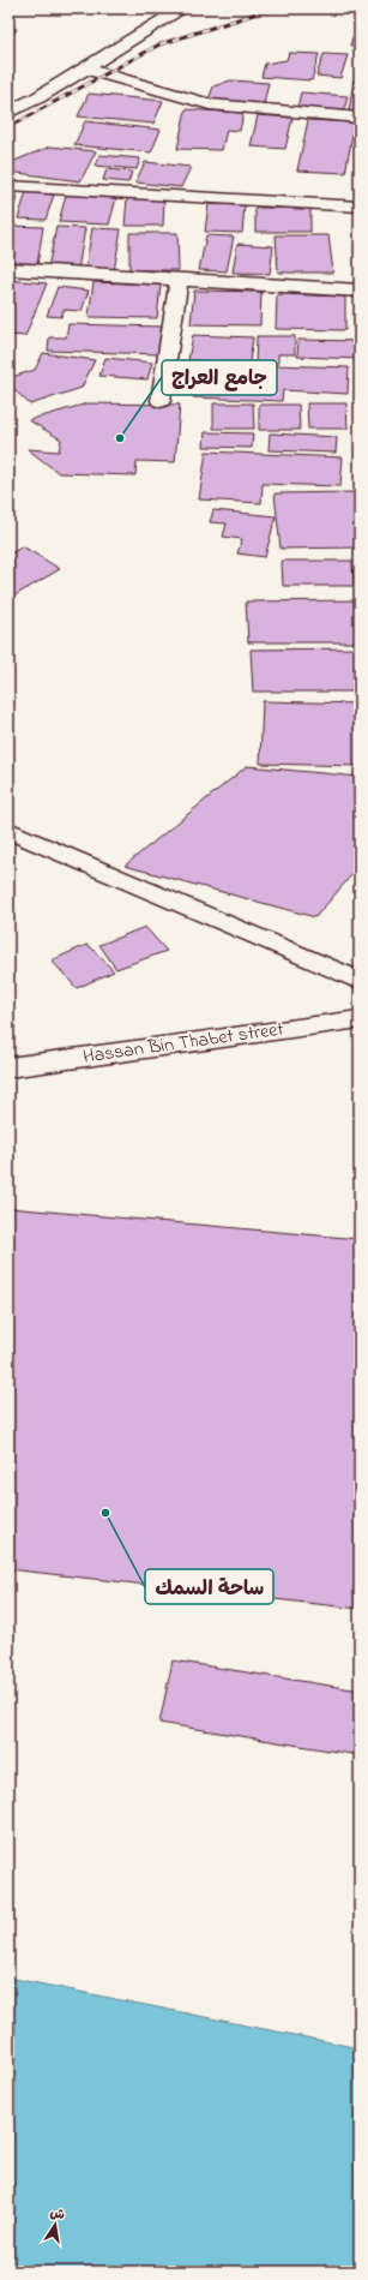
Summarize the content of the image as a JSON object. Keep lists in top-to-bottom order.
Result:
{
  "streets": {
    "street": ["Hassan Bin Thabet street"]
  },
  "places": ["جامع العراج", "ساحة السمك"],
  "north": "top"
}
